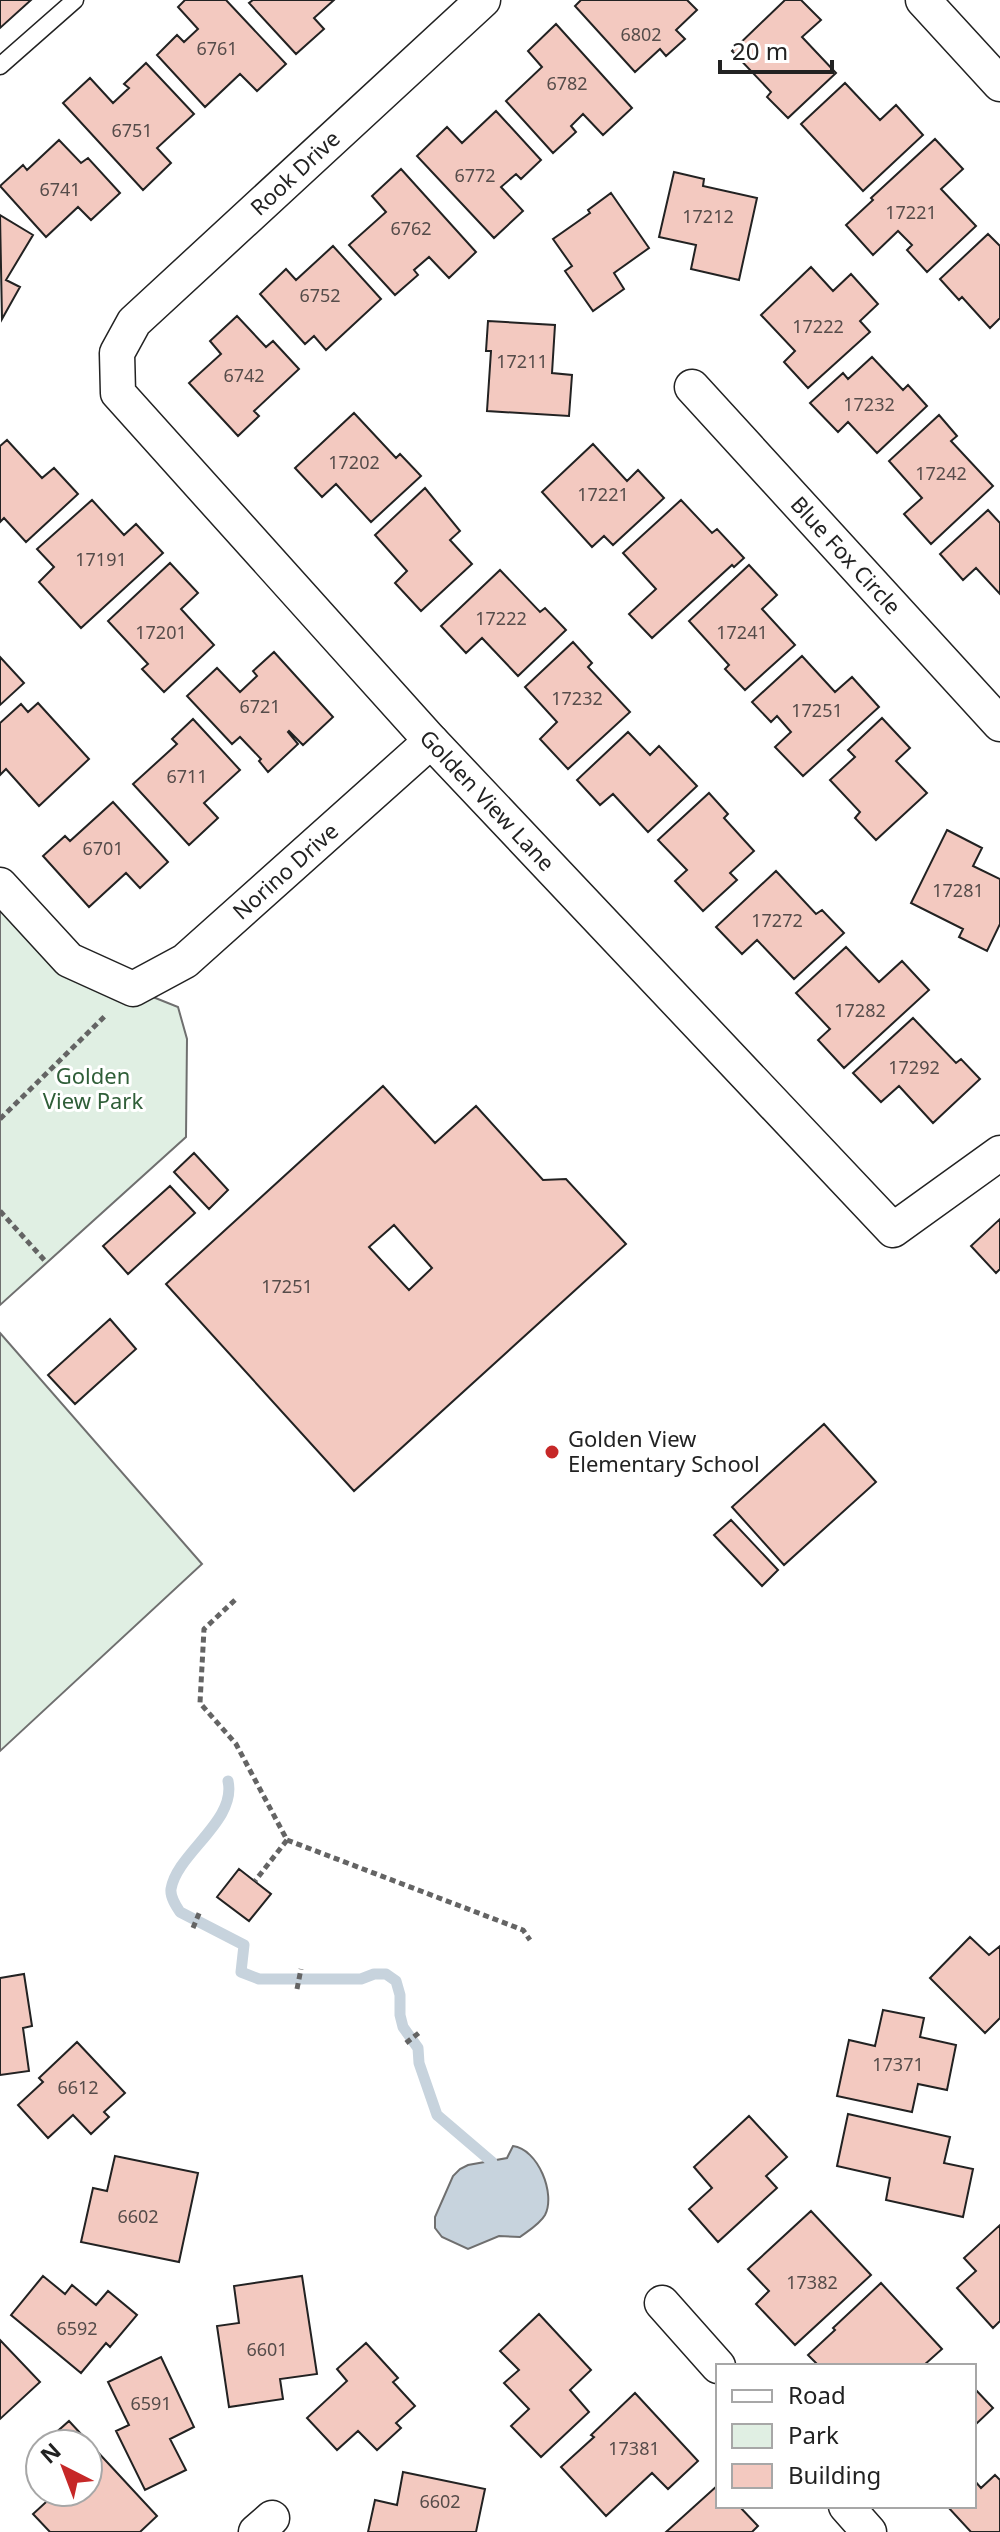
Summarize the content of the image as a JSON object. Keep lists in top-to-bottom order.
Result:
{
  "streets": {
    "street": [
      "Rook Drive",
      "Blue Fox Circle",
      "Golden View Lane",
      "Norino Drive"
    ]
  },
  "crossings": [
    ["Rook Drive", "Golden View Lane"],
    ["Golden View Lane", "Norino Drive"]
  ],
  "parks": ["Golden View Park"],
  "places": ["Golden View Elementary School"],
  "house_numbers": [
    "6802",
    "6761",
    "6782",
    "6751",
    "6772",
    "6741",
    "17221",
    "17212",
    "6762",
    "6752",
    "17222",
    "17211",
    "6742",
    "17232",
    "17202",
    "17242",
    "17221",
    "17191",
    "17222",
    "17201",
    "17241",
    "17232",
    "6721",
    "17251",
    "6711",
    "6701",
    "17281",
    "17272",
    "17282",
    "17292",
    "17251",
    "17371",
    "6612",
    "6602",
    "17382",
    "6592",
    "6601",
    "6591",
    "17381",
    "6602"
  ],
  "legend": ["Road", "Park", "Building"],
  "scale_bar": "20 m",
  "north": "top left"
}
